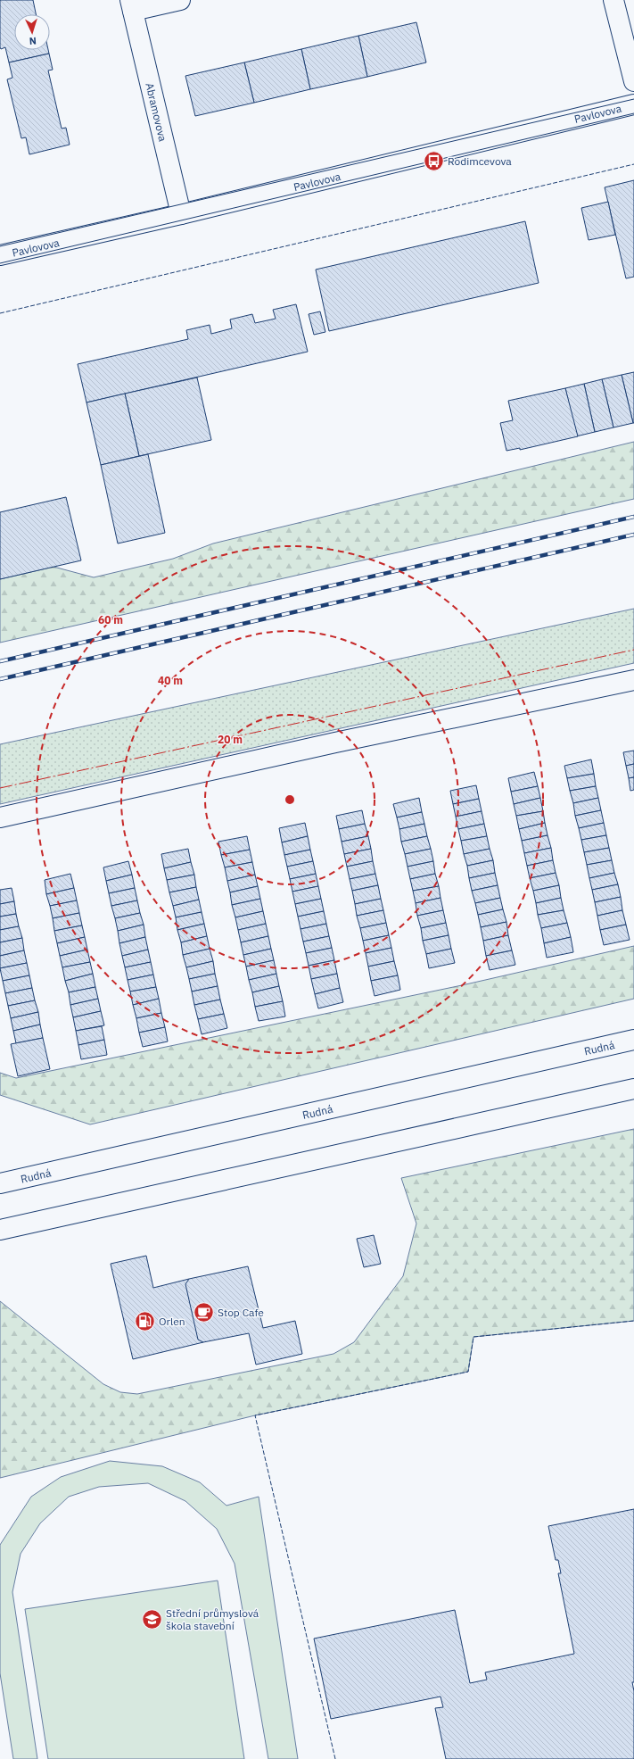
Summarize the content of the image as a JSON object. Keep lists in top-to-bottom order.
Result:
{
  "streets": {
    "main road": ["Abramovova", "Pavlovova", "Rudná"]
  },
  "crossings": [
    ["Abramovova", "Pavlovova"]
  ],
  "places": {
    "bus stop": ["Rodimcevova"],
    "cafe": ["Stop Cafe"],
    "fuel station": ["Orlen"],
    "school or university": ["Střední průmyslová škola stavební"]
  },
  "north": "bottom",
  "rings": ["60 m", "40 m", "20 m"]
}
